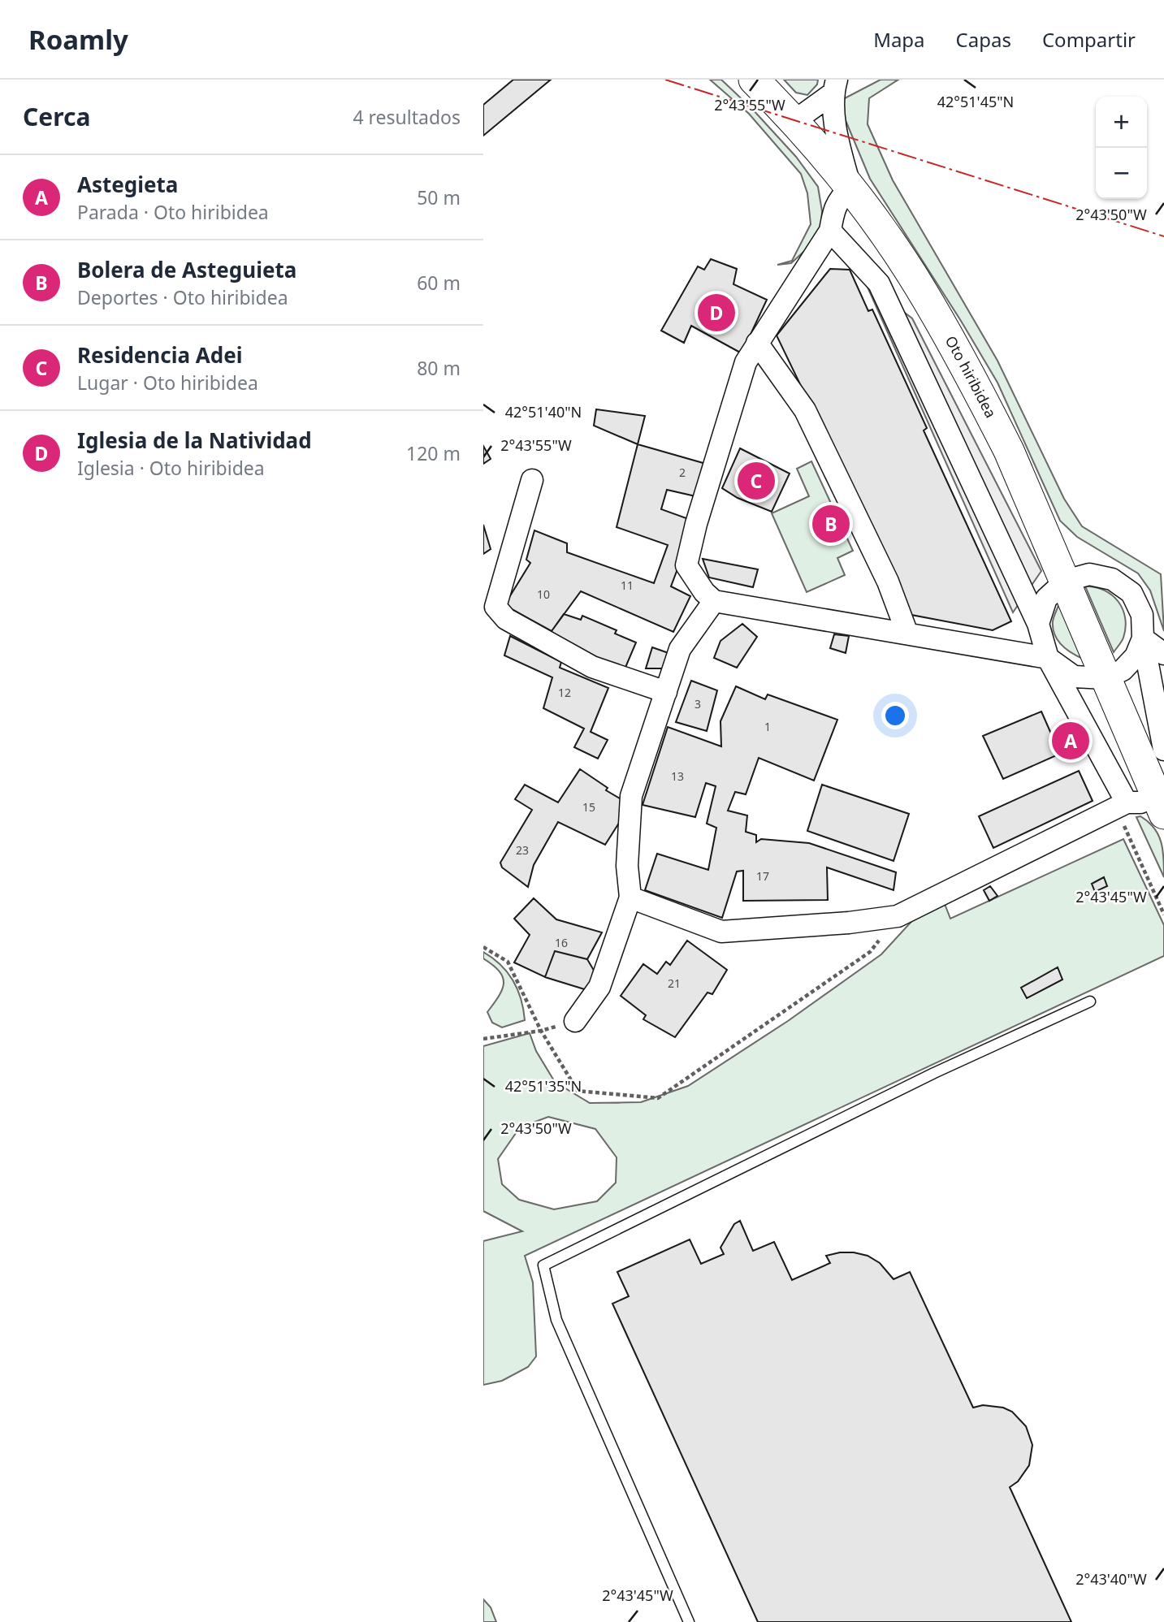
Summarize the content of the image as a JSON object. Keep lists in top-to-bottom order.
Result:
{
  "streets": {
    "street": ["Oto hiribidea"]
  },
  "house_numbers": [
    "2",
    "11",
    "10",
    "12",
    "3",
    "1",
    "13",
    "15",
    "23",
    "17",
    "16",
    "21"
  ],
  "page": {
    "header": "Roamly",
    "nav": ["Mapa", "Capas", "Compartir"],
    "heading": ["Cerca", "4 resultados"],
    "map_buttons": ["+", "−"],
    "list": [
      {
        "mark": "A",
        "name": "Astegieta",
        "note": "Parada · Oto hiribidea",
        "value": "50 m"
      },
      {
        "mark": "B",
        "name": "Bolera de Asteguieta",
        "note": "Deportes · Oto hiribidea",
        "value": "60 m"
      },
      {
        "mark": "C",
        "name": "Residencia Adei",
        "note": "Lugar · Oto hiribidea",
        "value": "80 m"
      },
      {
        "mark": "D",
        "name": "Iglesia de la Natividad",
        "note": "Iglesia · Oto hiribidea",
        "value": "120 m"
      }
    ],
    "pins": [
      "D",
      "C",
      "B",
      "A"
    ]
  },
  "coordinates": [
    "42°51'45\"N",
    "2°43'55\"W",
    "2°43'50\"W",
    "42°51'40\"N",
    "2°43'45\"W",
    "42°51'35\"N",
    "2°43'40\"W"
  ]
}
